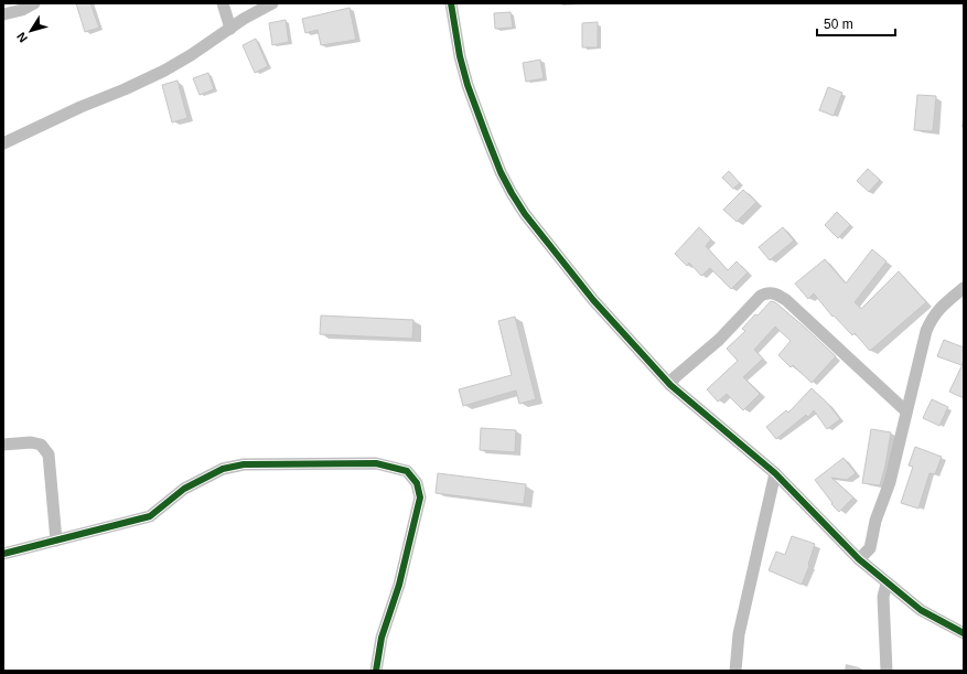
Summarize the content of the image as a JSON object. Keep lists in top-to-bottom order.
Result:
{
  "scale_bar": "50 m",
  "north": "bottom left"
}
